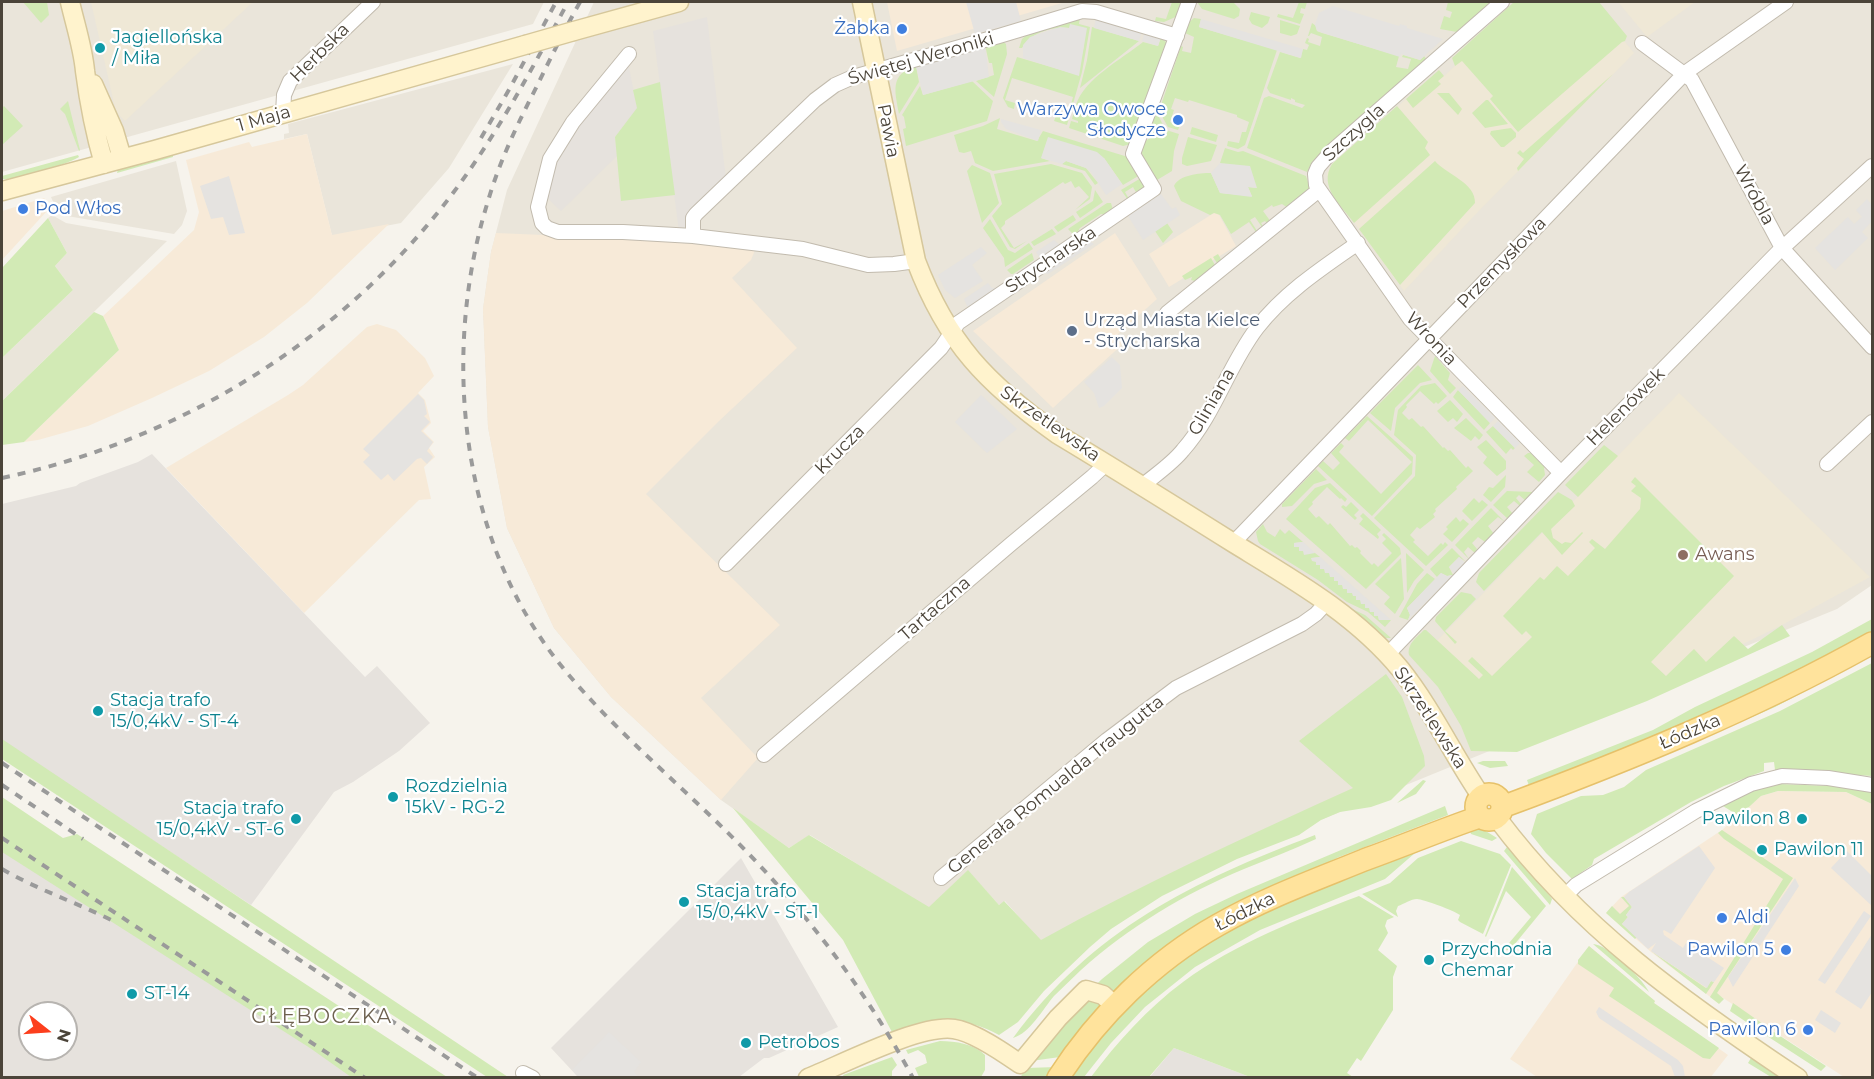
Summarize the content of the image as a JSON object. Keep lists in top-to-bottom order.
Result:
{
  "streets": {
    "main road": ["Łódzka"],
    "street": [
      "Herbska",
      "Świętej Weroniki",
      "1 Maja",
      "Pawia",
      "Szczygla",
      "Wróbla",
      "Strycharska",
      "Przemysłowa",
      "Wronia",
      "Gliniana",
      "Helenówek",
      "Skrzetlewska",
      "Krucza",
      "Tartaczna",
      "Generała Romualda Traugutta"
    ]
  },
  "crossings": [
    ["Herbska", "1 Maja"],
    ["Świętej Weroniki", "Pawia"],
    ["Świętej Weroniki", "Strycharska"],
    ["Pawia", "Skrzetlewska"],
    ["Szczygla", "Wronia"],
    ["Wróbla", "Przemysłowa"],
    ["Wróbla", "Helenówek"],
    ["Strycharska", "Skrzetlewska"],
    ["Strycharska", "Krucza"],
    ["Przemysłowa", "Wronia"],
    ["Przemysłowa", "Skrzetlewska"],
    ["Wronia", "Gliniana"],
    ["Wronia", "Helenówek"],
    ["Gliniana", "Skrzetlewska"],
    ["Helenówek", "Skrzetlewska"],
    ["Skrzetlewska", "Krucza"],
    ["Skrzetlewska", "Tartaczna"],
    ["Skrzetlewska", "Łódzka"],
    ["Skrzetlewska", "Generała Romualda Traugutta"]
  ],
  "districts": ["GŁĘBOCZKA"],
  "places": [
    "Żabka",
    "Jagiellońska / Miła",
    "Warzywa Owoce Słodycze",
    "Pod Włos",
    "Urząd Miasta Kielce - Strycharska",
    "Awans",
    "Stacja trafo 15/0,4kV - ST-4",
    "Rozdzielnia 15kV - RG-2",
    "Stacja trafo 15/0,4kV - ST-6",
    "Pawilon 8",
    "Pawilon 11",
    "Stacja trafo 15/0,4kV - ST-1",
    "Aldi",
    "Pawilon 5",
    "Przychodnia Chemar",
    "ST-14",
    "Pawilon 6",
    "Petrobos"
  ],
  "north": "right"
}
